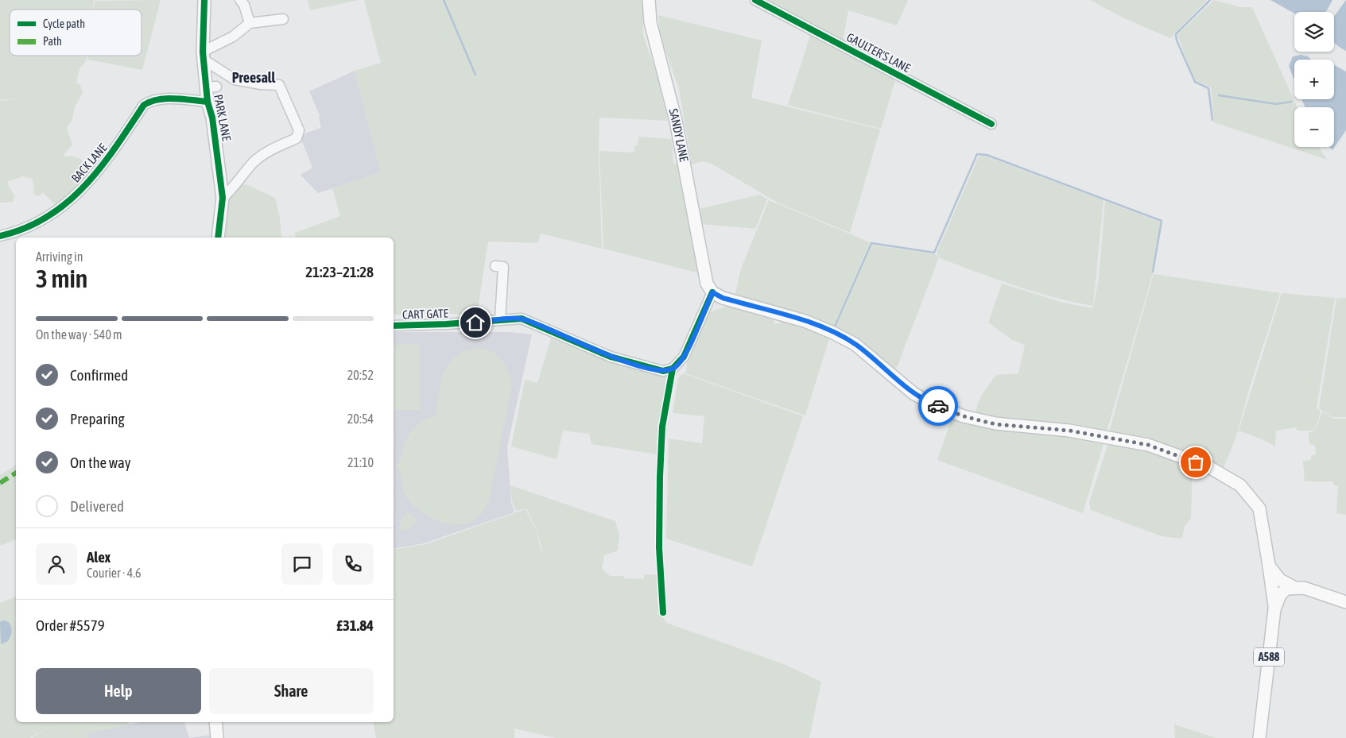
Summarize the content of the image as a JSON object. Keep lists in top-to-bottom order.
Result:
{
  "streets": {
    "main road": ["PARK LANE", "SANDY LANE", "A588"],
    "street": ["GAULTER'S LANE", "BACK LANE", "CART GATE"]
  },
  "crossings": [
    ["PARK LANE", "BACK LANE"],
    ["SANDY LANE", "CART GATE"]
  ],
  "districts": ["Preesall"],
  "legend": ["Cycle path", "Path"],
  "page": {
    "map_buttons": ["+", "−"],
    "heading": ["3 min", "Arriving in", "21:23–21:28"],
    "panel": [
      "Alex",
      "Courier · 4.6",
      "Order #5579",
      "£31.84"
    ],
    "bar": "On the way · 540 m",
    "list": [
      ["Confirmed", "20:52"],
      ["Preparing", "20:54"],
      ["On the way", "21:10"],
      "Delivered"
    ],
    "buttons": ["Help", "Share"]
  }
}
